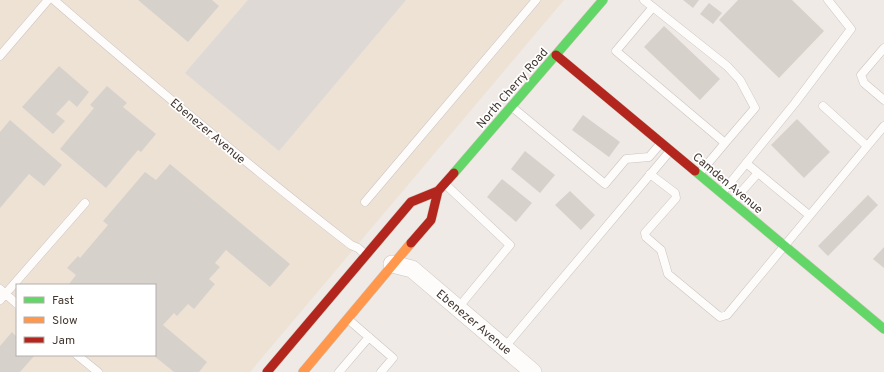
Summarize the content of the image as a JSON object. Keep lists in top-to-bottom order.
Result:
{
  "streets": {
    "main road": ["North Cherry Road", "Camden Avenue"],
    "street": ["Ebenezer Avenue"]
  },
  "crossings": [
    ["North Cherry Road", "Ebenezer Avenue"],
    ["North Cherry Road", "Camden Avenue"]
  ],
  "legend": ["Fast", "Slow", "Jam"]
}
